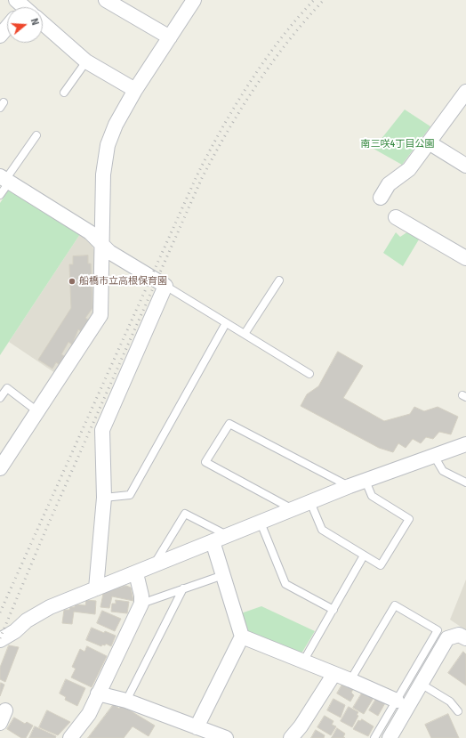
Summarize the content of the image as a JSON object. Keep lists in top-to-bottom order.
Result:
{
  "parks": ["南三咲4丁目公園"],
  "places": ["船橋市立高根保育園"],
  "north": "right"
}
